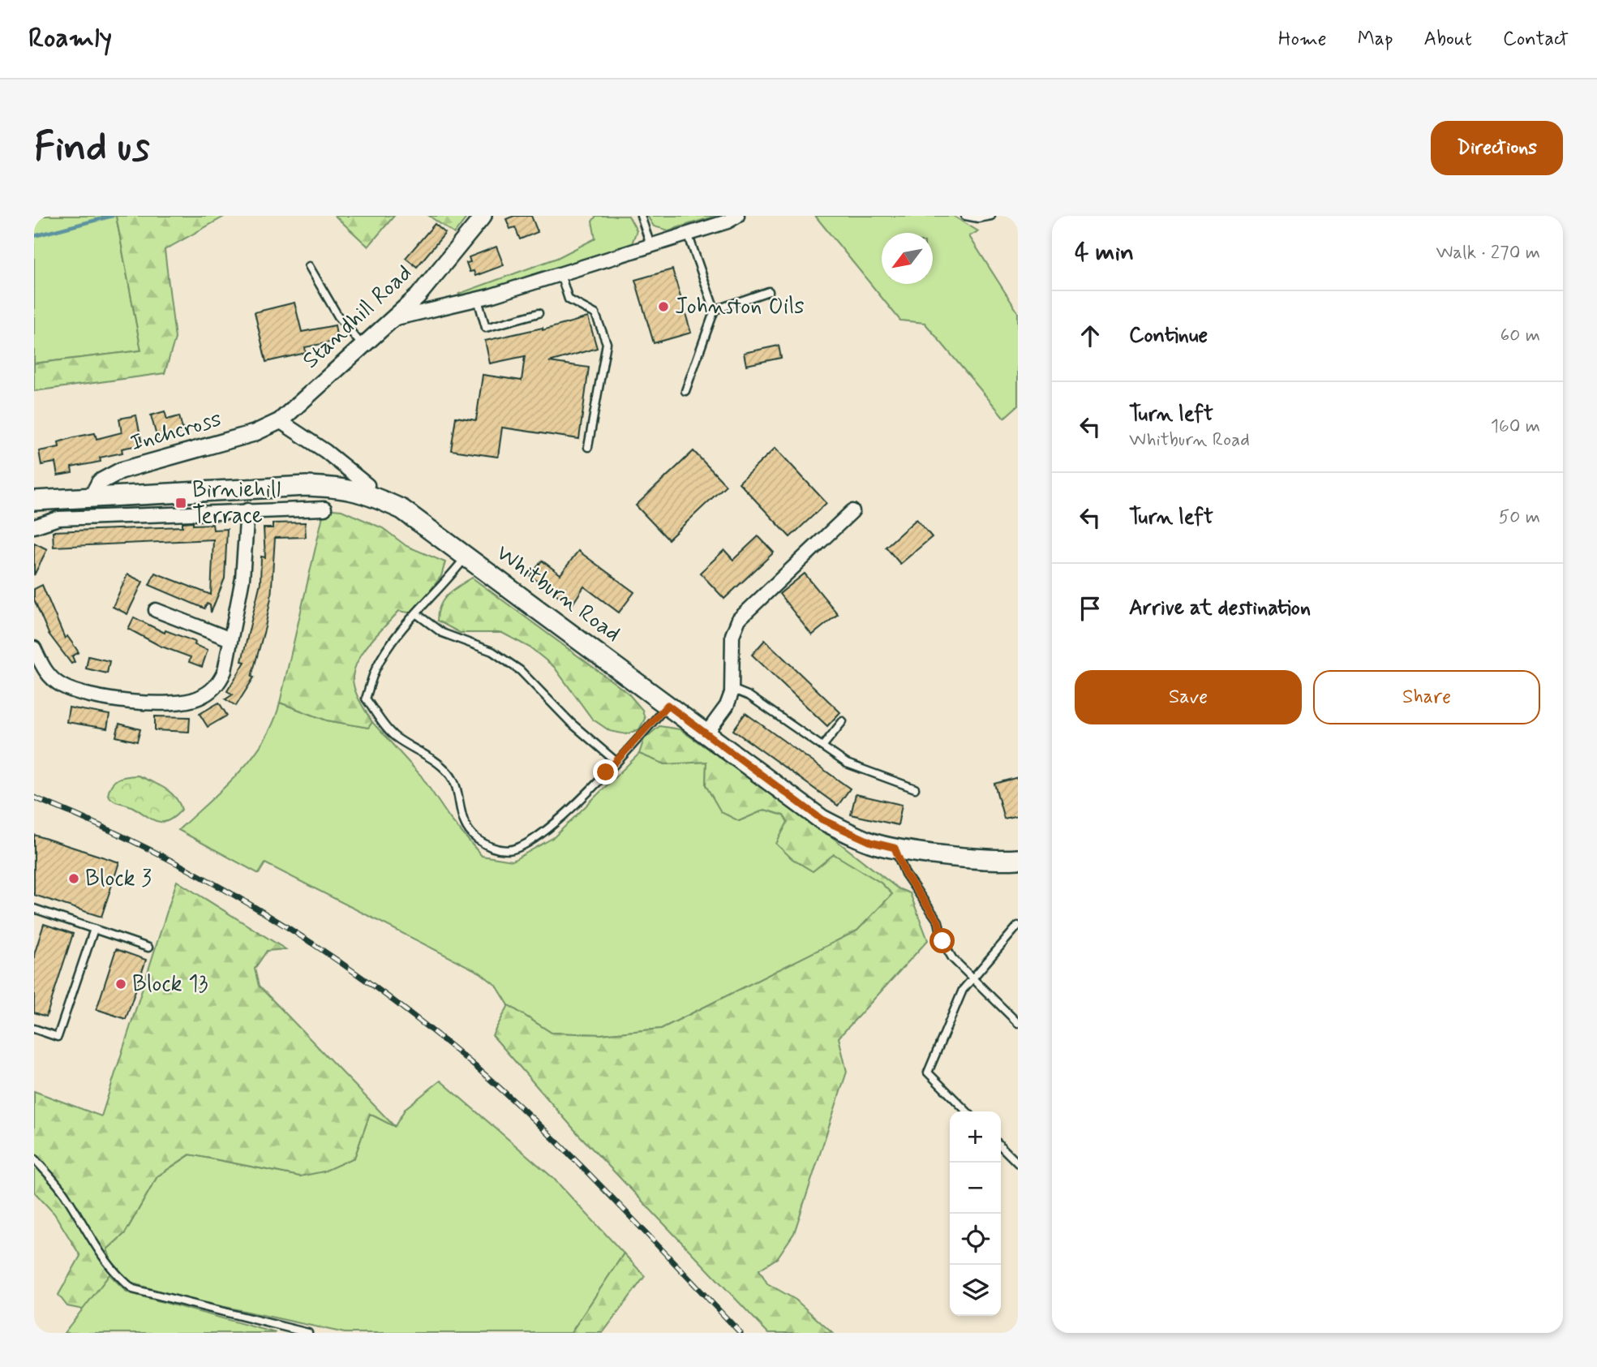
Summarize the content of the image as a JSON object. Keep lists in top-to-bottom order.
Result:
{
  "streets": {
    "main road": ["Whitburn Road"],
    "street": ["Standhill Road", "Inchcross"]
  },
  "crossings": [
    ["Standhill Road", "Inchcross"],
    ["Inchcross", "Whitburn Road"]
  ],
  "places": {
    "other": ["Johnston Oils", "Block 3", "Block 13"],
    "transit": ["Birniehill Terrace"]
  },
  "north": "bottom left",
  "page": {
    "header": "Roamly",
    "nav": [
      "Home",
      "Map",
      "About",
      "Contact"
    ],
    "buttons": [
      "Directions",
      ["Save", "Share"]
    ],
    "title": "Find us",
    "heading": ["4 min", "Walk · 270 m"],
    "list": [
      ["Continue", "60 m"],
      ["Turn left", "Whitburn Road", "160 m"],
      ["Turn left", "50 m"],
      "Arrive at destination"
    ],
    "map_buttons": ["+", "−"]
  }
}
